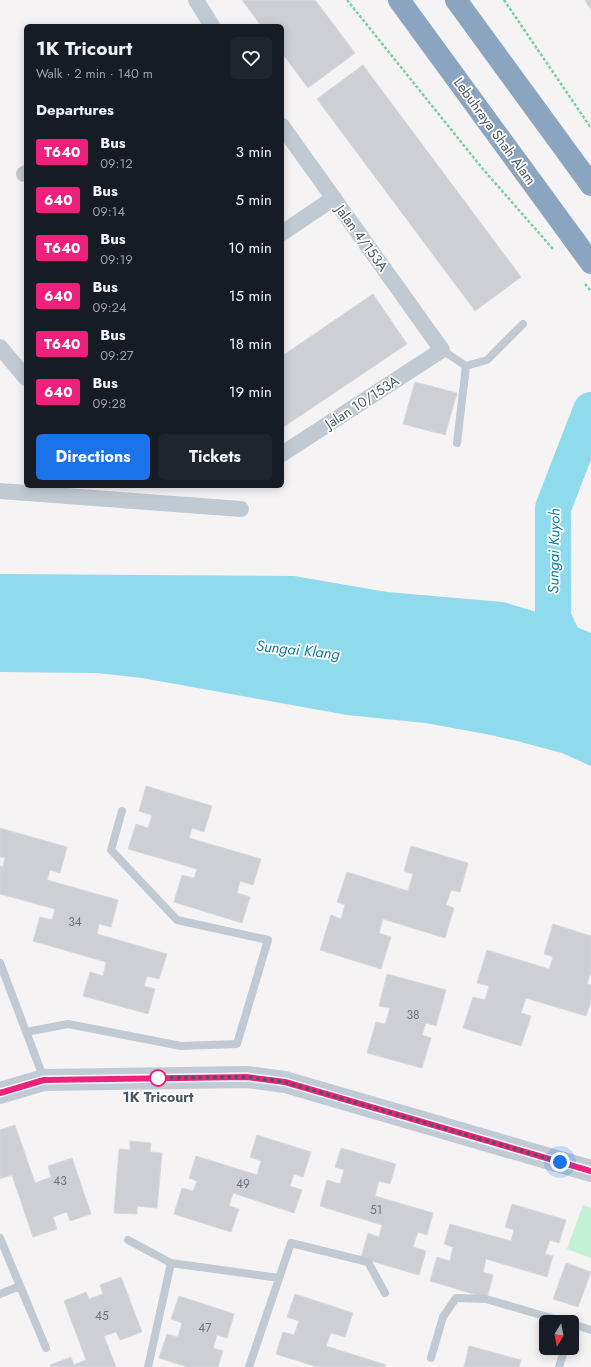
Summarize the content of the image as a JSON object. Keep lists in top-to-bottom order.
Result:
{
  "streets": {
    "highway": ["Lebuhraya Shah Alam"],
    "street": ["Jalan 4/153A", "Jalan 10/153A"]
  },
  "crossings": [
    ["Jalan 4/153A", "Jalan 10/153A"]
  ],
  "water": ["Sungai Kuyoh", "Sungai Klang"],
  "places": ["1K Tricourt"],
  "lines": ["bus line T640"],
  "house_numbers": [
    "34",
    "38",
    "43",
    "49",
    "51",
    "45",
    "47"
  ],
  "north": "bottom",
  "page": {
    "heading": [
      ["1K Tricourt", "Walk · 2 min · 140 m"],
      "Departures"
    ],
    "list": [
      {
        "mark": "T640",
        "name": "Bus",
        "note": "09:12",
        "value": "3 min"
      },
      {
        "mark": "640",
        "name": "Bus",
        "note": "09:14",
        "value": "5 min"
      },
      {
        "mark": "T640",
        "name": "Bus",
        "note": "09:19",
        "value": "10 min"
      },
      {
        "mark": "640",
        "name": "Bus",
        "note": "09:24",
        "value": "15 min"
      },
      {
        "mark": "T640",
        "name": "Bus",
        "note": "09:27",
        "value": "18 min"
      },
      {
        "mark": "640",
        "name": "Bus",
        "note": "09:28",
        "value": "19 min"
      }
    ],
    "buttons": ["Directions", "Tickets"]
  }
}
